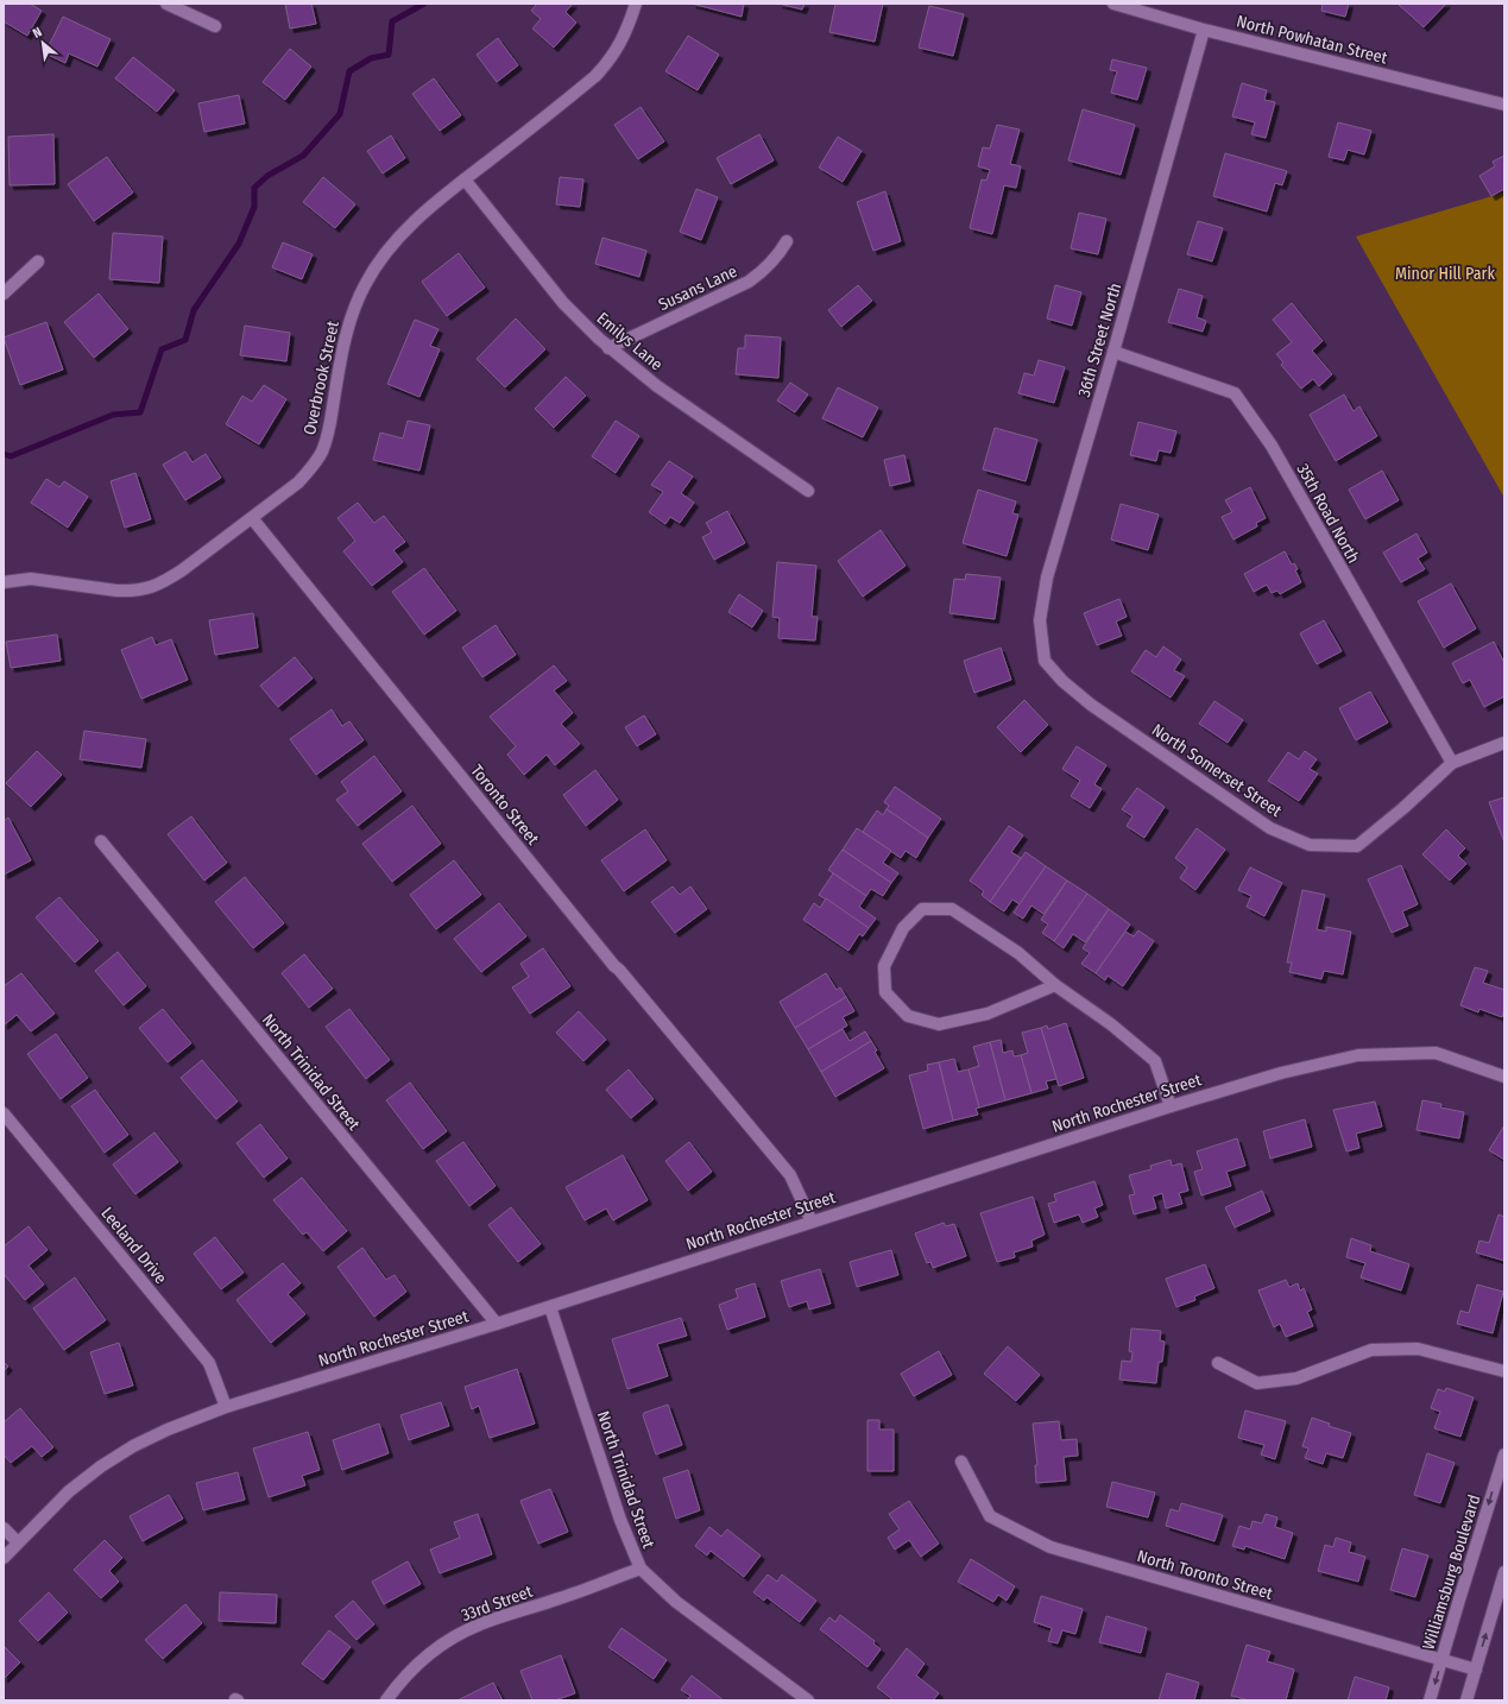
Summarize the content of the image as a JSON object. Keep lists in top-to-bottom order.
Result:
{
  "streets": {
    "street": [
      "North Powhatan Street",
      "Susans Lane",
      "36th Street North",
      "Emilys Lane",
      "Overbrook Street",
      "35th Road North",
      "North Somerset Street",
      "Toronto Street",
      "North Trinidad Street",
      "North Rochester Street",
      "Leeland Drive",
      "Williamsburg Boulevard",
      "North Toronto Street",
      "33rd Street"
    ]
  },
  "crossings": [
    ["North Powhatan Street", "36th Street North"],
    ["Susans Lane", "Emilys Lane"],
    ["36th Street North", "35th Road North"],
    ["36th Street North", "North Somerset Street"],
    ["Emilys Lane", "Overbrook Street"],
    ["Overbrook Street", "Toronto Street"],
    ["35th Road North", "North Somerset Street"],
    ["Toronto Street", "North Rochester Street"],
    ["North Trinidad Street", "North Rochester Street"],
    ["North Trinidad Street", "33rd Street"],
    ["North Rochester Street", "Leeland Drive"],
    ["Williamsburg Boulevard", "North Toronto Street"]
  ],
  "parks": ["Minor Hill Park"],
  "north": "top left"
}
